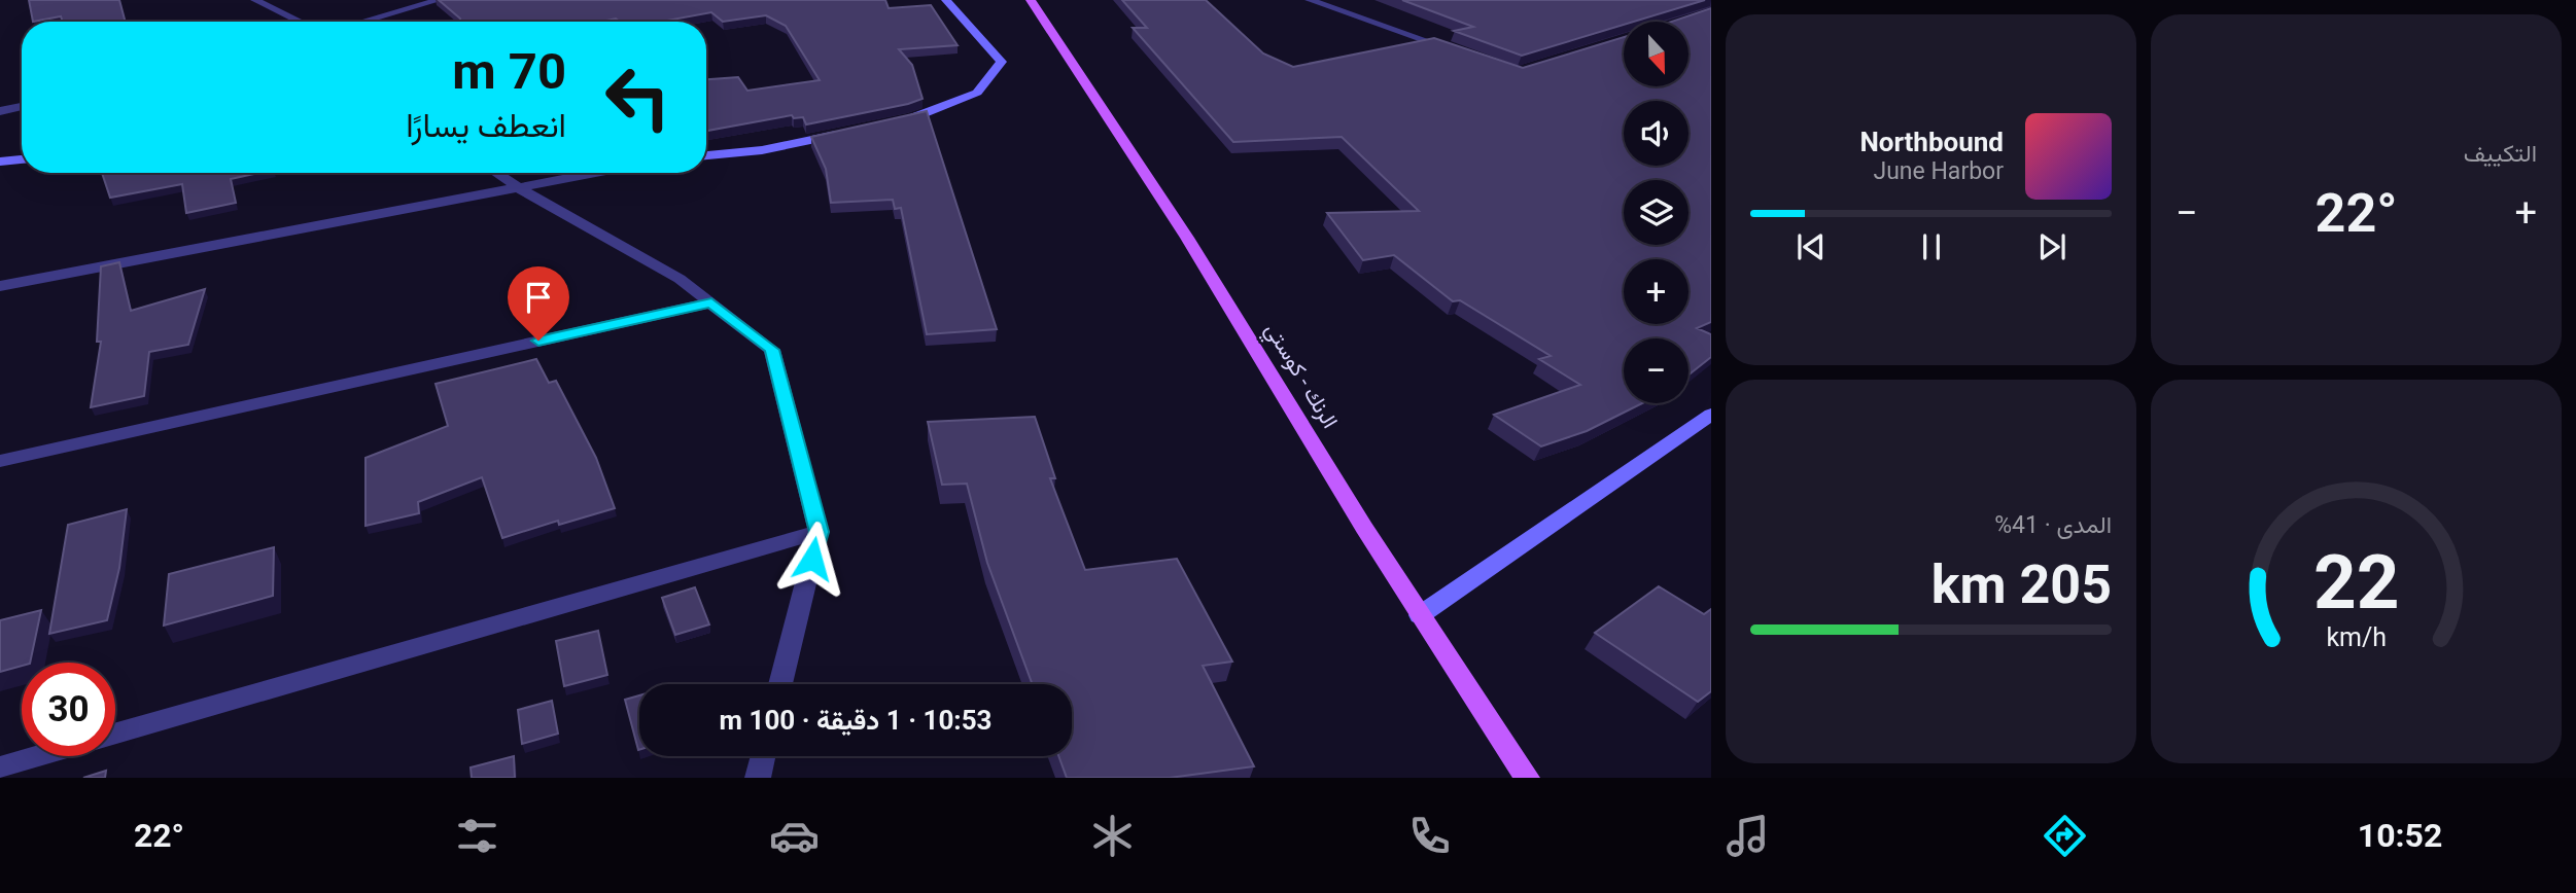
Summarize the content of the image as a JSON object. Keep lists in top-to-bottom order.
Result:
{
  "streets": {
    "main road": ["الرنك - كوستي"]
  },
  "north": "bottom",
  "page": {
    "tile": [
      "التكييف",
      ["المدى · 41%", "205 km"]
    ],
    "map_buttons": ["+", "−"],
    "turn": ["70 m", "انعطف يسارًا"],
    "song": ["Northbound", "June Harbor"],
    "heat": ["−", "22°", "+"],
    "limit": "30",
    "trip": "10:53 · 1 دقيقة · 100 m",
    "tabs": ["10:52", "22°"],
    "gauge": ["22", "km/h"]
  }
}
